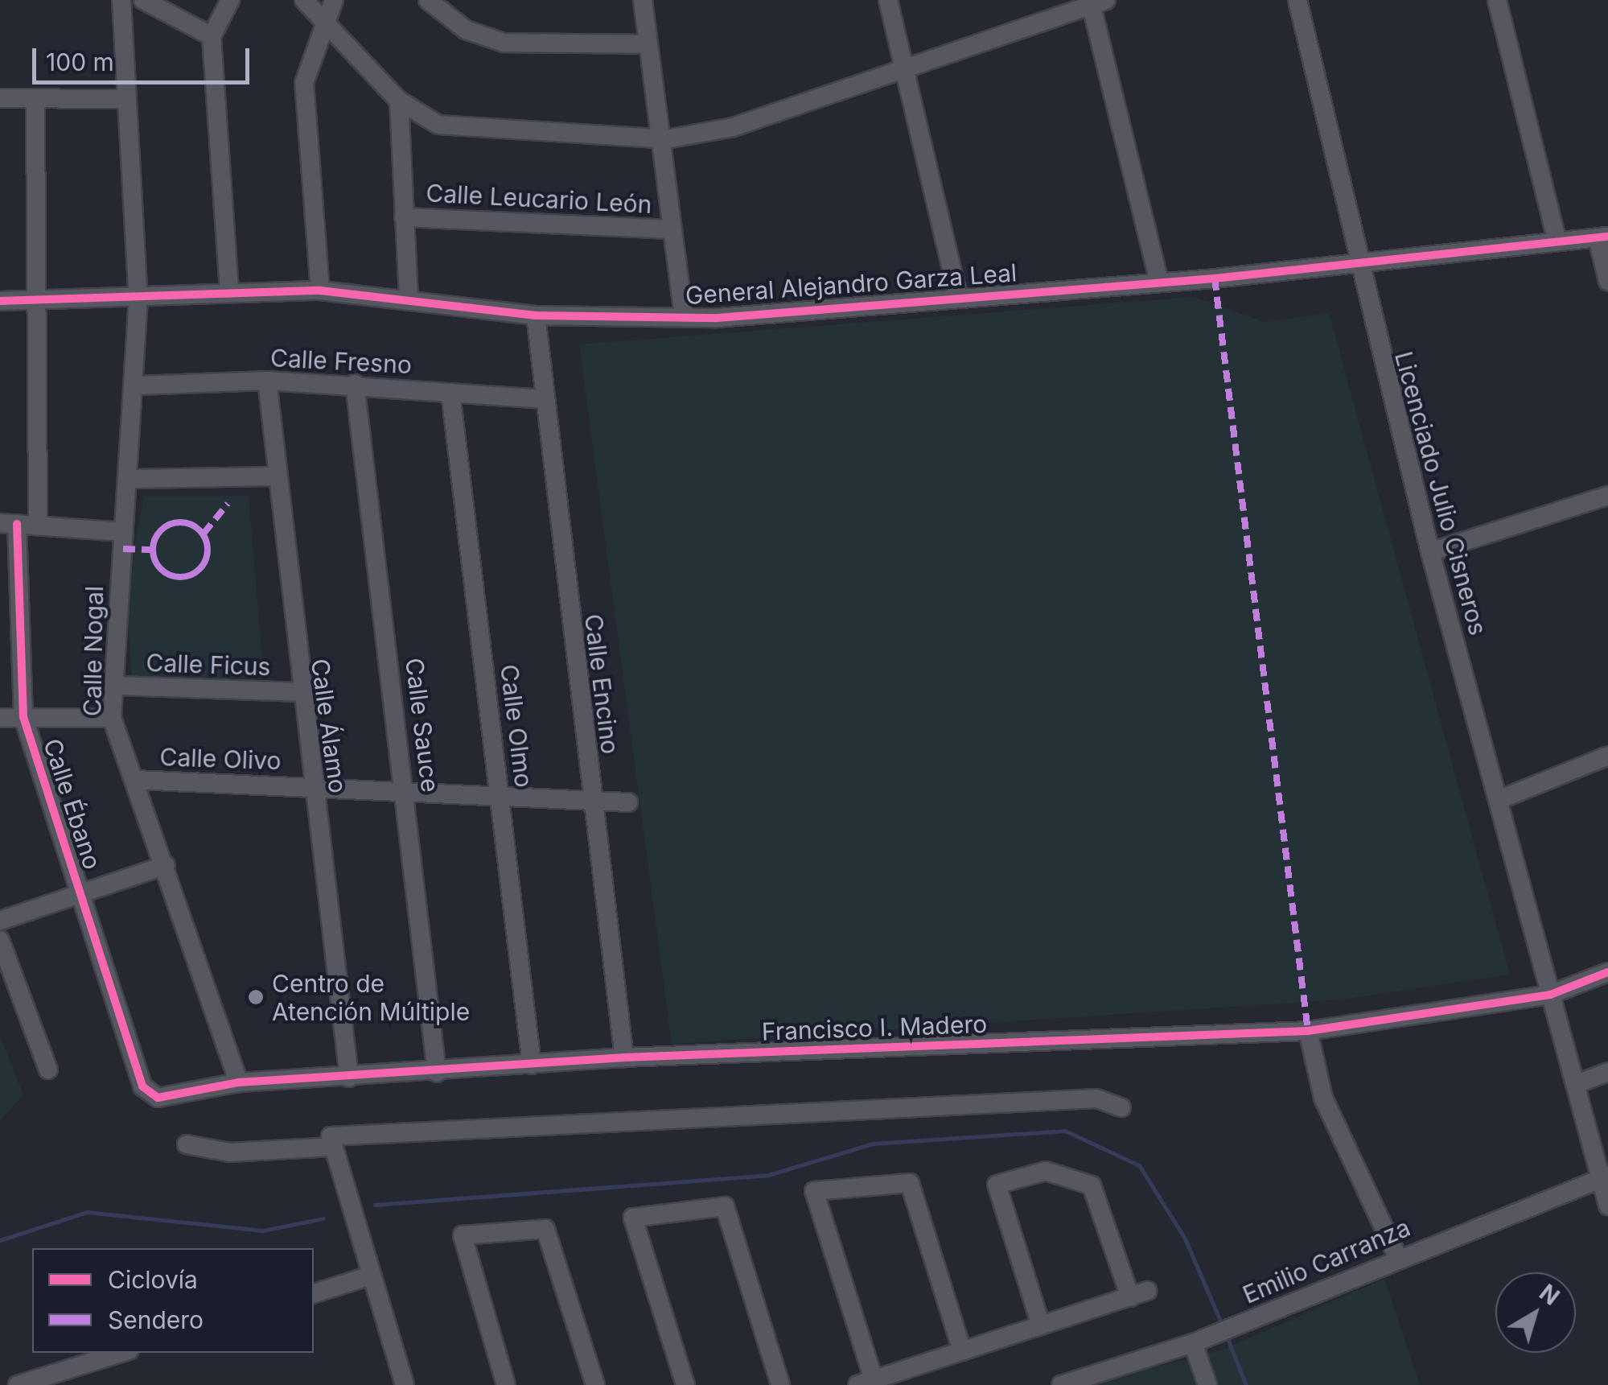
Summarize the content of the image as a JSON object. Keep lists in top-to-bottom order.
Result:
{
  "streets": {
    "street": [
      "Calle Leucario León",
      "General Alejandro Garza Leal",
      "Calle Fresno",
      "Licenciado Julio Cisneros",
      "Calle Nogal",
      "Calle Ficus",
      "Calle Encino",
      "Calle Sauce",
      "Calle Álamo",
      "Calle Olmo",
      "Calle Olivo",
      "Calle Ébano",
      "Francisco I. Madero",
      "Emilio Carranza"
    ]
  },
  "crossings": [
    ["General Alejandro Garza Leal", "Licenciado Julio Cisneros"],
    ["General Alejandro Garza Leal", "Calle Nogal"],
    ["General Alejandro Garza Leal", "Calle Encino"],
    ["Calle Fresno", "Calle Nogal"],
    ["Calle Fresno", "Calle Encino"],
    ["Calle Fresno", "Calle Sauce"],
    ["Calle Fresno", "Calle Álamo"],
    ["Calle Fresno", "Calle Olmo"],
    ["Licenciado Julio Cisneros", "Francisco I. Madero"],
    ["Licenciado Julio Cisneros", "Emilio Carranza"],
    ["Calle Nogal", "Calle Ficus"],
    ["Calle Nogal", "Calle Olivo"],
    ["Calle Nogal", "Francisco I. Madero"],
    ["Calle Ficus", "Calle Álamo"],
    ["Calle Encino", "Calle Olivo"],
    ["Calle Encino", "Francisco I. Madero"],
    ["Calle Sauce", "Calle Olivo"],
    ["Calle Sauce", "Francisco I. Madero"],
    ["Calle Álamo", "Calle Olivo"],
    ["Calle Álamo", "Francisco I. Madero"],
    ["Calle Olmo", "Calle Olivo"],
    ["Calle Olmo", "Francisco I. Madero"],
    ["Calle Ébano", "Francisco I. Madero"]
  ],
  "places": ["Centro de Atención Múltiple"],
  "legend": ["Ciclovía", "Sendero"],
  "scale_bar": "100 m",
  "north": "top right"
}
